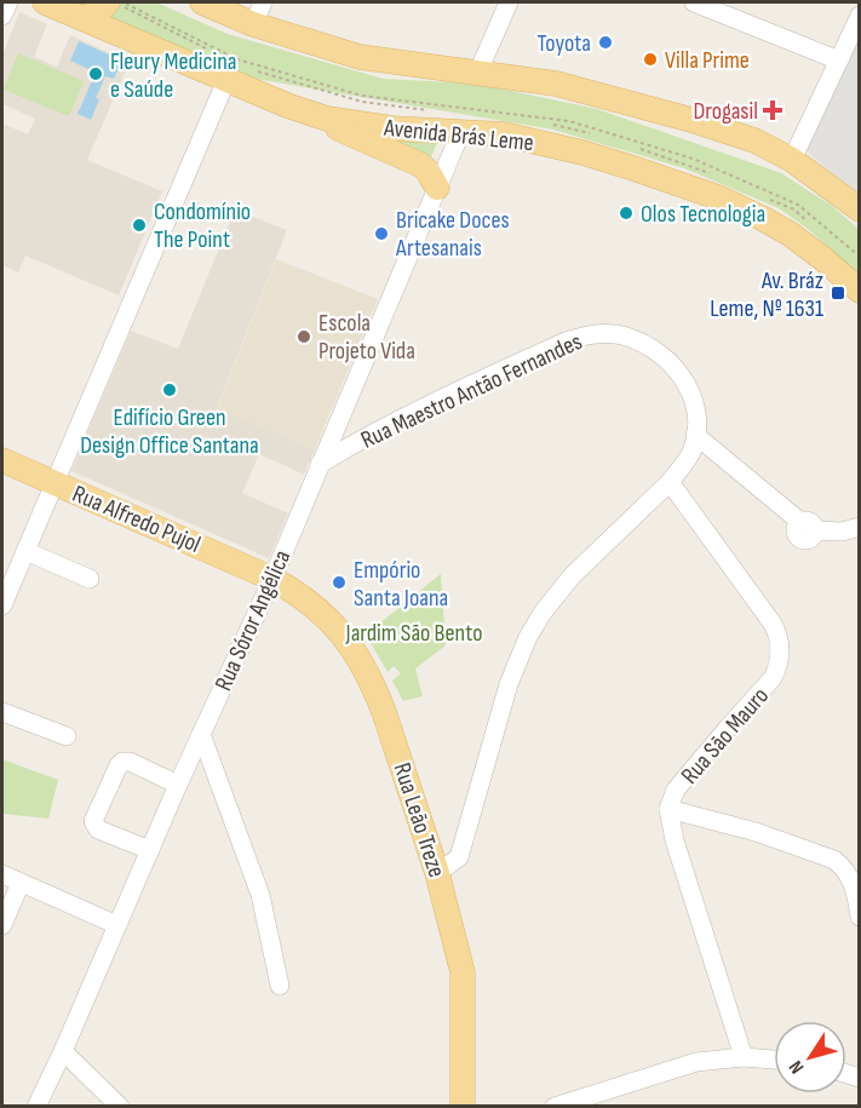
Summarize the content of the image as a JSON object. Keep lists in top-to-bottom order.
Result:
{
  "streets": {
    "main road": ["Avenida Brás Leme", "Rua Alfredo Pujol", "Rua Leão Treze"],
    "street": ["Rua Maestro Antão Fernandes", "Rua Sóror Angélica", "Rua São Mauro"]
  },
  "crossings": [
    ["Avenida Brás Leme", "Rua Sóror Angélica"],
    ["Rua Maestro Antão Fernandes", "Rua Sóror Angélica"],
    ["Rua Maestro Antão Fernandes", "Rua São Mauro"],
    ["Rua Maestro Antão Fernandes", "Rua Leão Treze"],
    ["Rua Alfredo Pujol", "Rua Sóror Angélica"],
    ["Rua Alfredo Pujol", "Rua Leão Treze"],
    ["Rua Sóror Angélica", "Rua Leão Treze"]
  ],
  "parks": ["Jardim São Bento"],
  "places": {
    "other": [
      "Toyota",
      "Villa Prime",
      "Fleury Medicina e Saúde",
      "Olos Tecnologia",
      "Condomínio The Point",
      "Bricake Doces Artesanais",
      "Escola Projeto Vida",
      "Edifício Green Design Office Santana",
      "Empório Santa Joana"
    ],
    "health": ["Drogasil"],
    "transit": ["Av. Bráz Leme, Nº 1631"]
  },
  "north": "bottom left"
}
